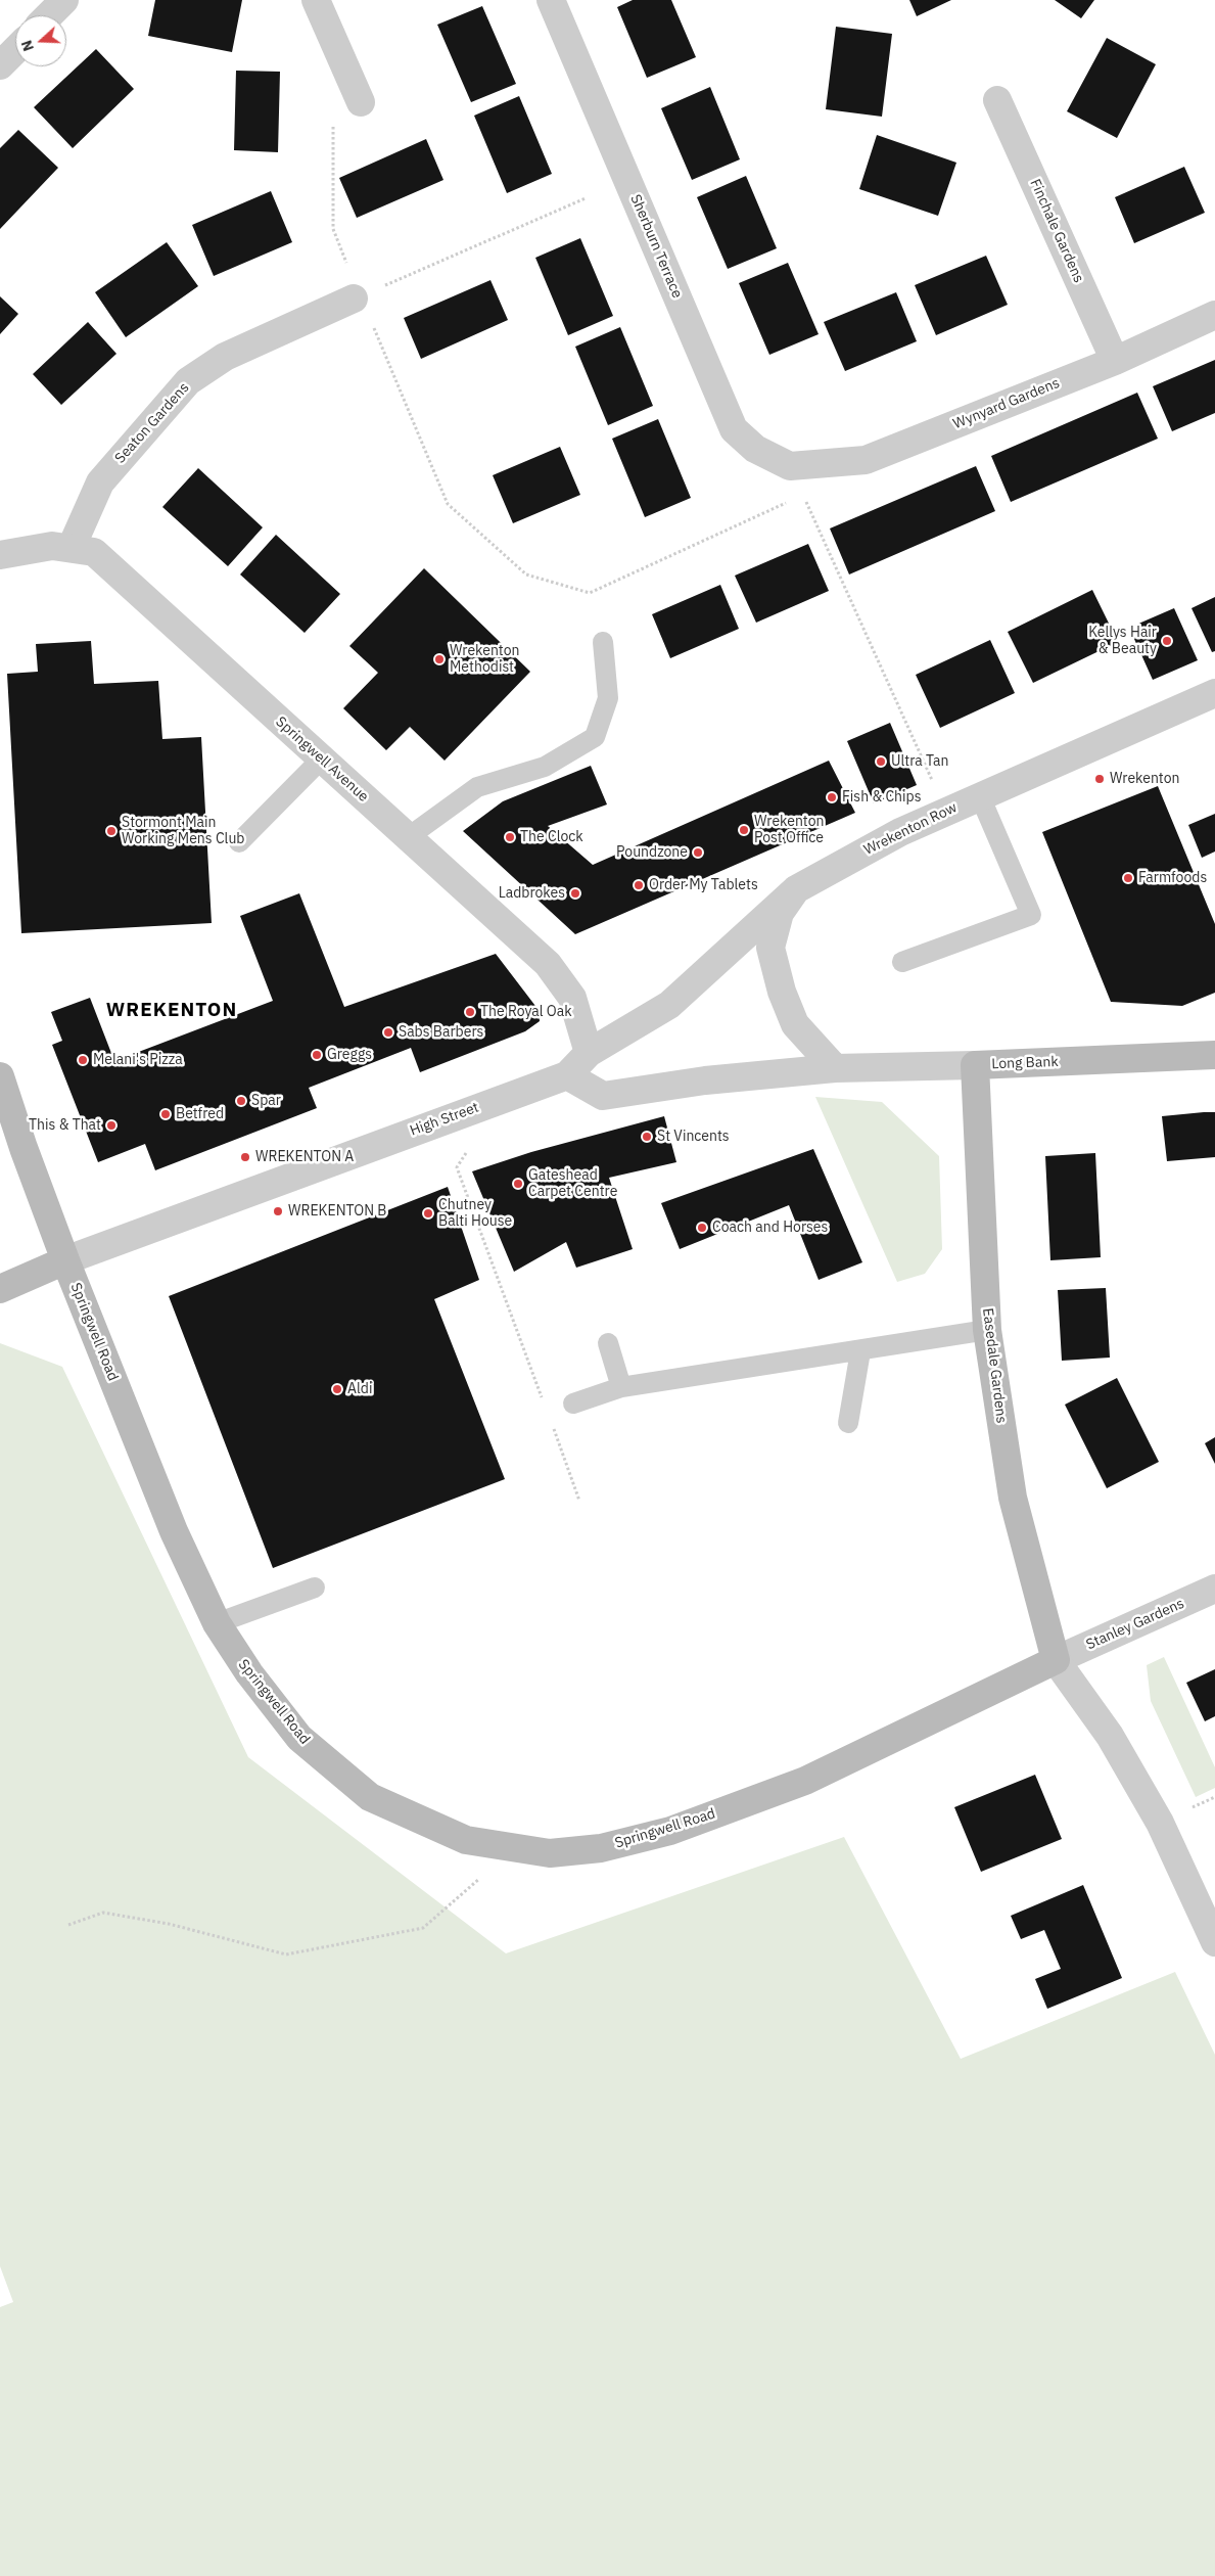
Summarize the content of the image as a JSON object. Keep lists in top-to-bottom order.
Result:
{
  "streets": {
    "main road": ["Long Bank", "Springwell Road", "Easedale Gardens"],
    "street": [
      "Finchale Gardens",
      "Sherburn Terrace",
      "Wynyard Gardens",
      "Seaton Gardens",
      "Springwell Avenue",
      "Wrekenton Row",
      "High Street",
      "Stanley Gardens"
    ]
  },
  "crossings": [
    ["Finchale Gardens", "Wynyard Gardens"],
    ["Sherburn Terrace", "Wynyard Gardens"],
    ["Seaton Gardens", "Springwell Avenue"],
    ["Wrekenton Row", "Long Bank"],
    ["Long Bank", "Easedale Gardens"],
    ["High Street", "Springwell Road"],
    ["Springwell Road", "Easedale Gardens"],
    ["Springwell Road", "Stanley Gardens"],
    ["Easedale Gardens", "Stanley Gardens"]
  ],
  "districts": ["WREKENTON"],
  "places": [
    "Kellys Hair & Beauty",
    "Wrekenton Methodist",
    "Ultra Tan",
    "Wrekenton",
    "Fish & Chips",
    "Wrekenton Post Office",
    "Stormont Main Working Mens Club",
    "The Clock",
    "Poundzone",
    "Farmfoods",
    "Order My Tablets",
    "Ladbrokes",
    "The Royal Oak",
    "Sabs Barbers",
    "Greggs",
    "Melani's Pizza",
    "Spar",
    "Betfred",
    "This & That",
    "St Vincents",
    "WREKENTON A",
    "Gateshead Carpet Centre",
    "WREKENTON B",
    "Chutney Balti House",
    "Coach and Horses",
    "Aldi"
  ],
  "north": "left"
}
